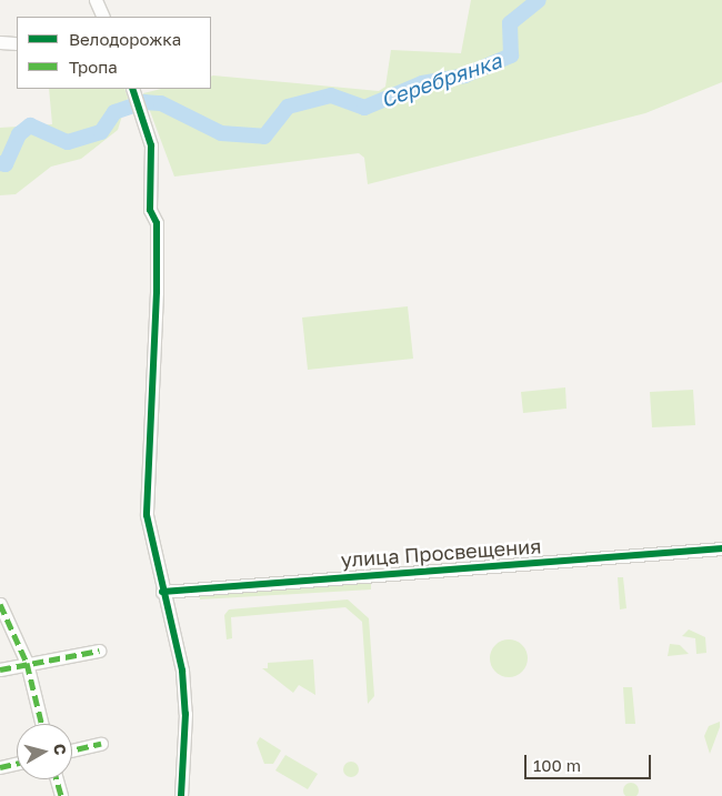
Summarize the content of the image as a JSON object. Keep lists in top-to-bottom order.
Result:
{
  "streets": {
    "street": ["улица Просвещения"]
  },
  "water": ["Серебрянка"],
  "legend": ["Велодорожка", "Тропа"],
  "scale_bar": "100 m",
  "north": "right"
}
